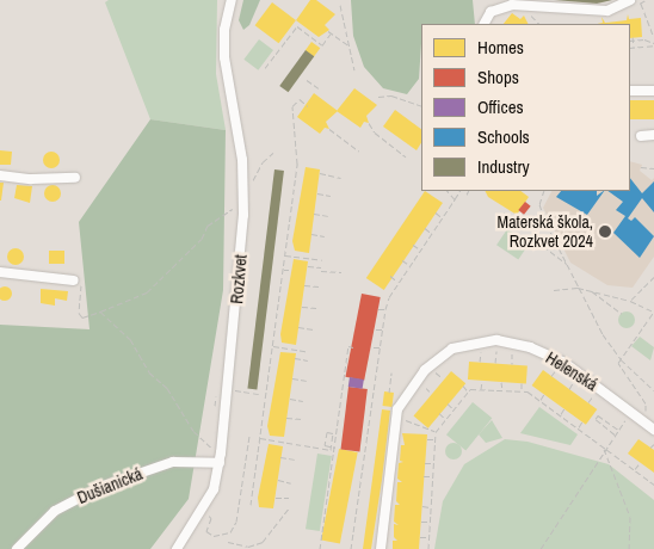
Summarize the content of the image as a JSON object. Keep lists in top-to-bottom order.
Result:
{
  "streets": {
    "street": ["Rozkvet", "Helenská", "Dušianická"]
  },
  "crossings": [
    ["Rozkvet", "Dušianická"]
  ],
  "places": ["Materská škola, Rozkvet 2024"],
  "legend": [
    "Homes",
    "Shops",
    "Offices",
    "Schools",
    "Industry"
  ]
}
